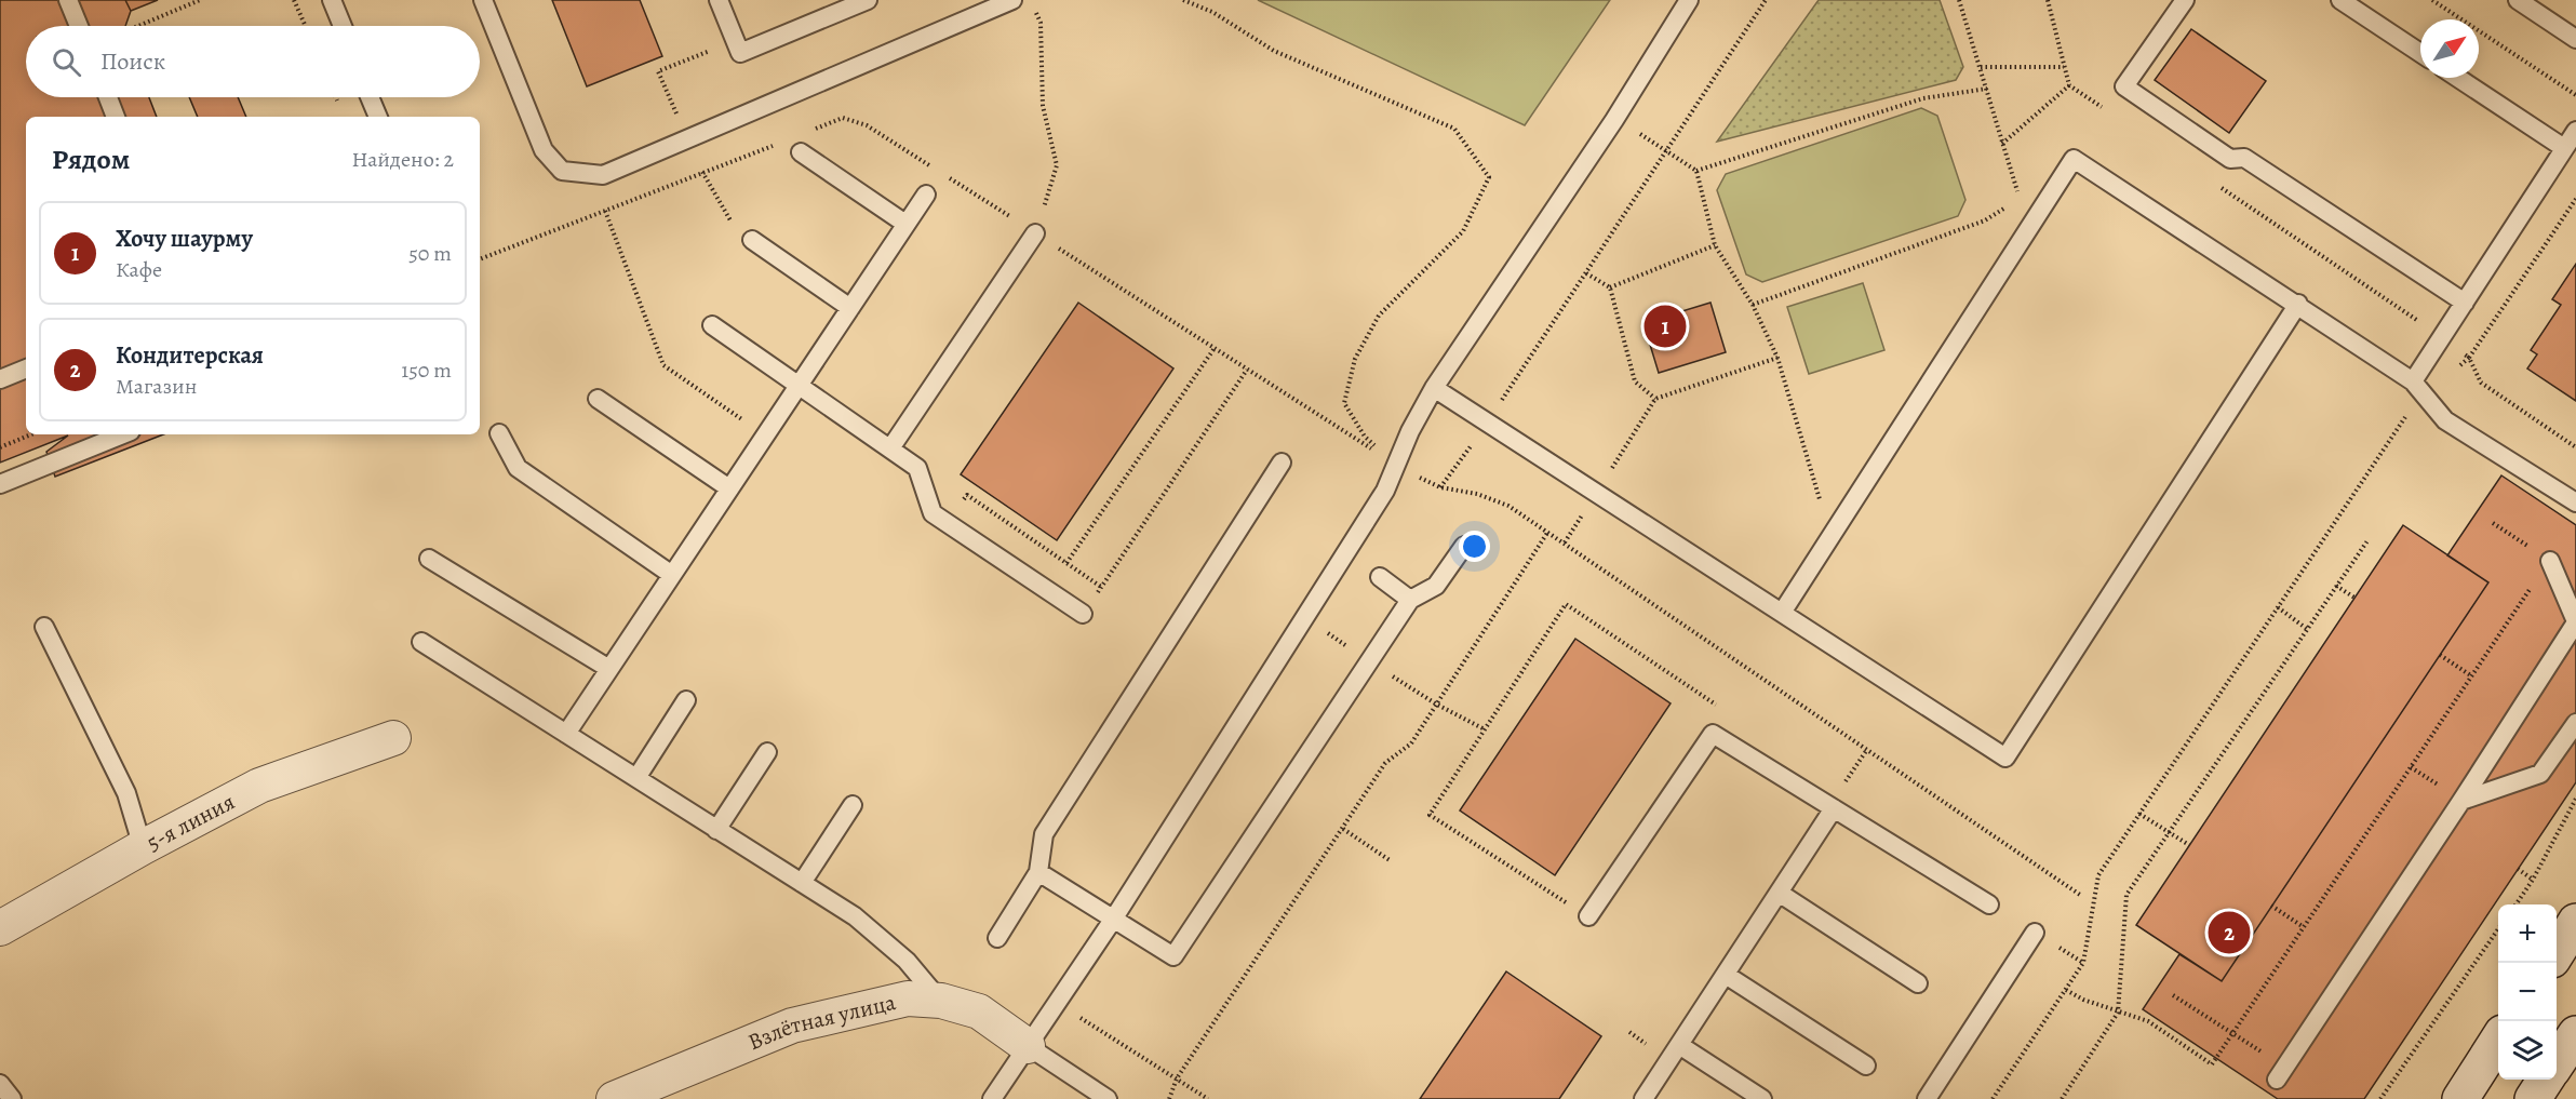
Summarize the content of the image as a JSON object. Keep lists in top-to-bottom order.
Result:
{
  "streets": {
    "street": ["5-я линия", "Взлётная улица"]
  },
  "north": "top right",
  "page": {
    "search": "Поиск",
    "heading": ["Рядом", "Найдено: 2"],
    "list": [
      {
        "mark": "1",
        "name": "Хочу шаурму",
        "note": "Кафе",
        "value": "50 m"
      },
      {
        "mark": "2",
        "name": "Кондитерская",
        "note": "Магазин",
        "value": "150 m"
      }
    ],
    "pins": ["1", "2"],
    "map_buttons": ["+", "−"]
  }
}
